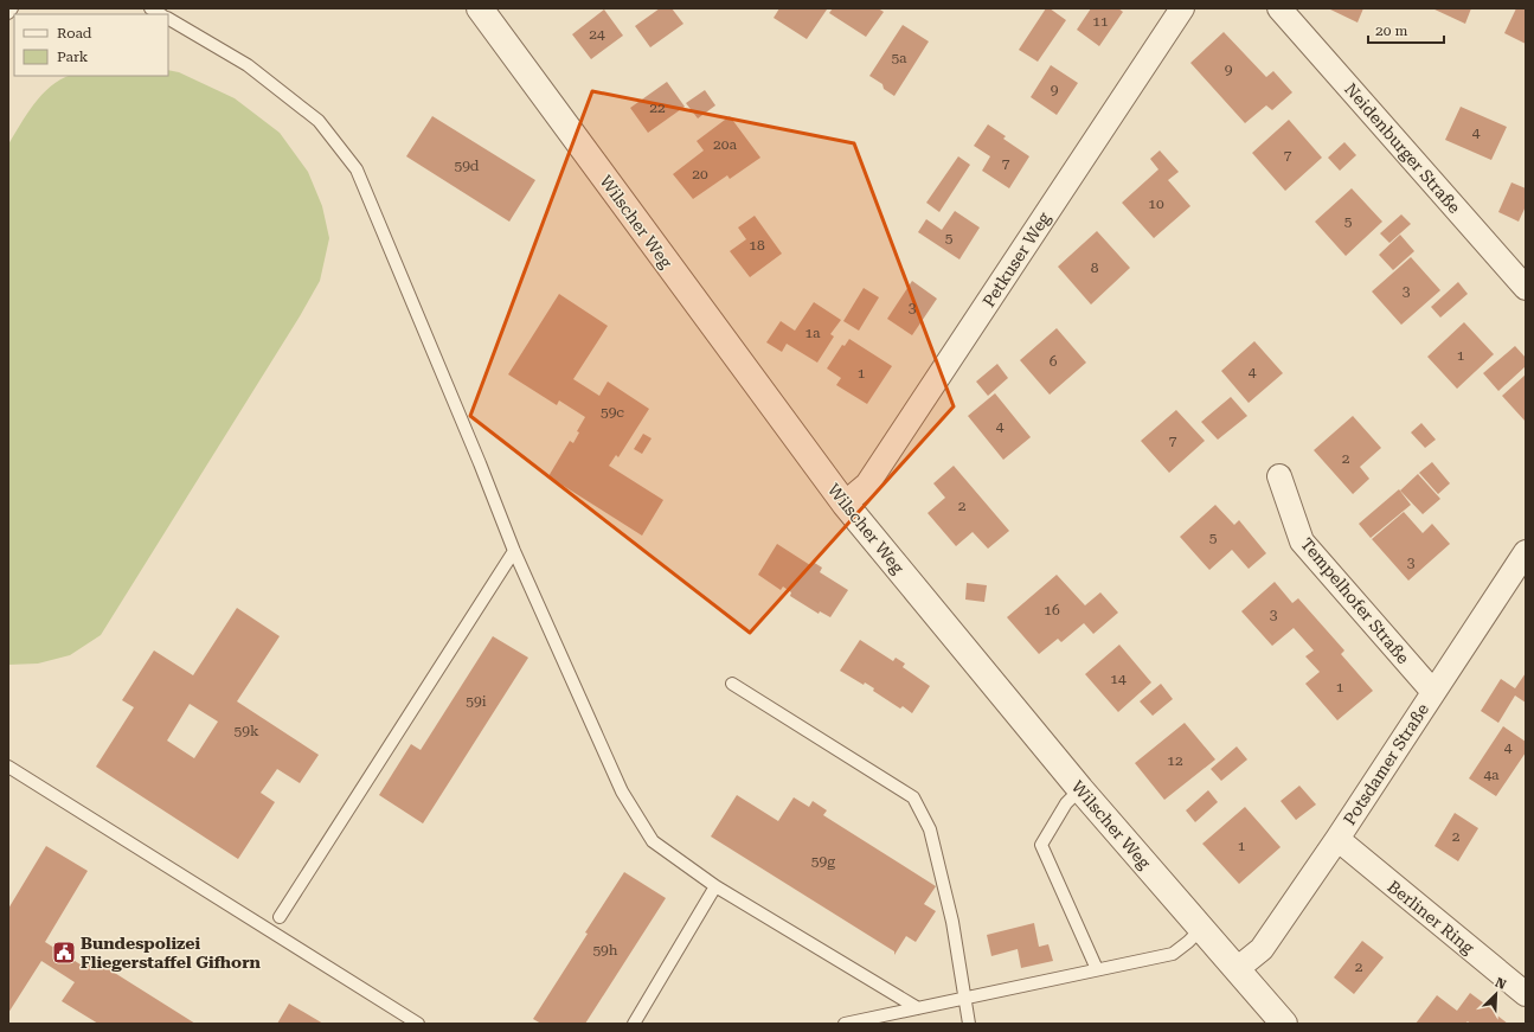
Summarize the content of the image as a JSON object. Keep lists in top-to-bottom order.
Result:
{
  "streets": {
    "street": [
      "Neidenburger Straße",
      "Wilscher Weg",
      "Petkuser Weg",
      "Tempelhofer Straße",
      "Potsdamer Straße",
      "Berliner Ring"
    ]
  },
  "crossings": [
    ["Wilscher Weg", "Petkuser Weg"],
    ["Wilscher Weg", "Potsdamer Straße"],
    ["Tempelhofer Straße", "Potsdamer Straße"],
    ["Potsdamer Straße", "Berliner Ring"]
  ],
  "places": {
    "public building": ["Bundespolizei Fliegerstaffel Gifhorn"]
  },
  "house_numbers": [
    "11",
    "24",
    "5a",
    "9",
    "9",
    "22",
    "4",
    "20a",
    "7",
    "7",
    "59d",
    "20",
    "10",
    "5",
    "5",
    "18",
    "8",
    "3",
    "3",
    "1a",
    "1",
    "6",
    "4",
    "1",
    "59c",
    "4",
    "7",
    "2",
    "2",
    "5",
    "3",
    "16",
    "3",
    "14",
    "1",
    "59i",
    "59k",
    "4",
    "12",
    "4a",
    "2",
    "1",
    "59g",
    "59h",
    "2"
  ],
  "legend": ["Road", "Park"],
  "scale_bar": "20 m",
  "north": "top right"
}
